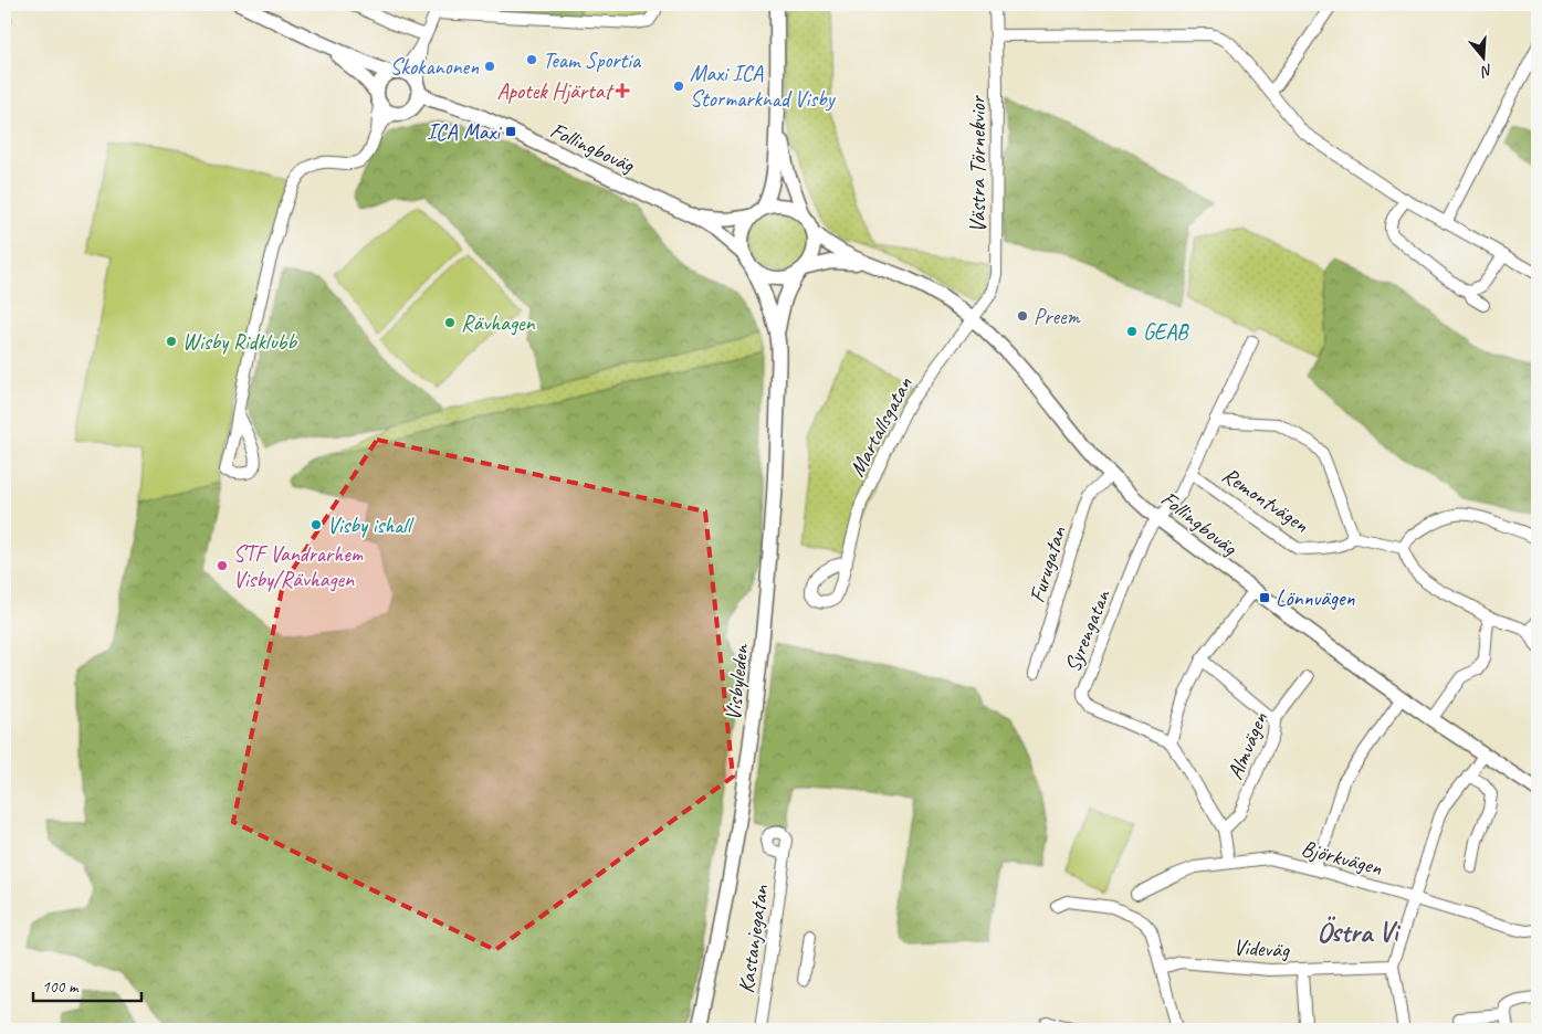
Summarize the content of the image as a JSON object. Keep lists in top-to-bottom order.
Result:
{
  "streets": {
    "main road": ["Follingboväg", "Visbyleden"],
    "street": [
      "Västra Törnekvior",
      "Martallsgatan",
      "Remontvägen",
      "Furugatan",
      "Syrengatan",
      "Almvägen",
      "Björkvägen",
      "Kastanjegatan",
      "Videväg"
    ]
  },
  "crossings": [
    ["Follingboväg", "Västra Törnekvior"],
    ["Follingboväg", "Martallsgatan"],
    ["Follingboväg", "Remontvägen"],
    ["Follingboväg", "Furugatan"],
    ["Follingboväg", "Syrengatan"],
    ["Follingboväg", "Visbyleden"],
    ["Västra Törnekvior", "Martallsgatan"],
    ["Remontvägen", "Syrengatan"]
  ],
  "districts": ["Östra Vi"],
  "places": {
    "other": [
      "Team Sportia",
      "Skokanonen",
      "Maxi ICA Stormarknad Visby",
      "Preem",
      "Rävhagen",
      "GEAB",
      "Wisby Ridklubb",
      "Visby ishall",
      "STF Vandrarhem Visby/Rävhagen"
    ],
    "health": ["Apotek Hjärtat"],
    "transit": ["ICA Maxi", "Lönnvägen"]
  },
  "scale_bar": "100 m",
  "north": "bottom"
}
